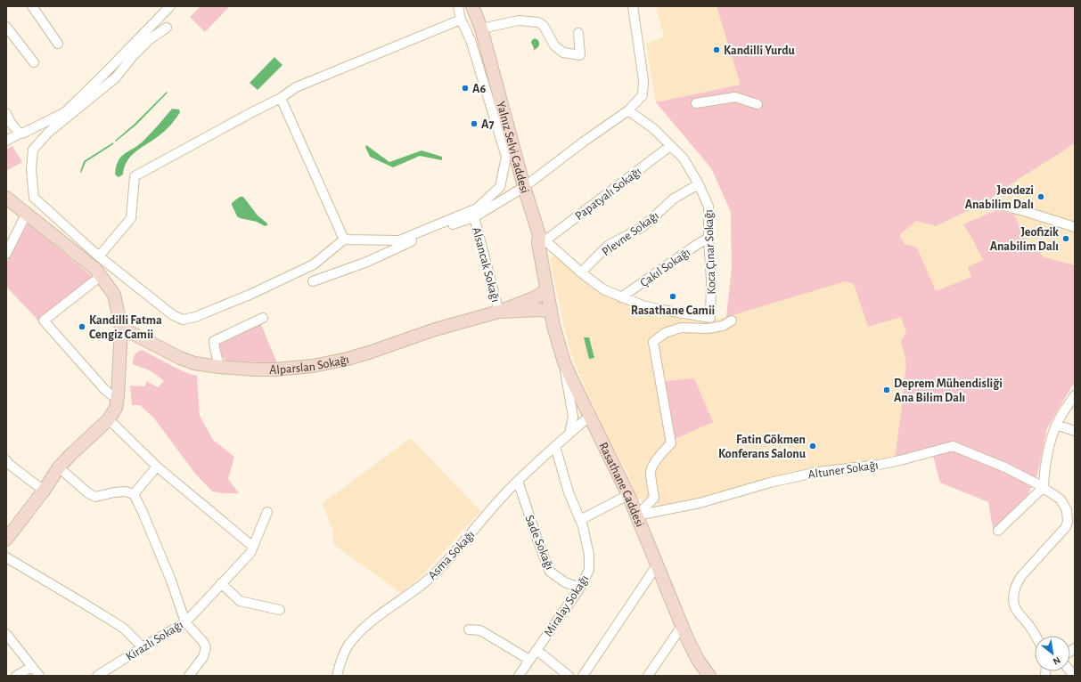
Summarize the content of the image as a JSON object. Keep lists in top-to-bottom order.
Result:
{
  "streets": {
    "street": [
      "Yalnız Selvi Caddesi",
      "Papatyalı Sokağı",
      "Plevne Sokağı",
      "Koca Çınar Sokağı",
      "Alsancak Sokağı",
      "Çakıl Sokağı",
      "Alparslan Sokağı",
      "Altuner Sokağı",
      "Rasathane Caddesi",
      "Sade Sokağı",
      "Asma Sokağı",
      "Miralay Sokağı",
      "Kirazlı Sokağı"
    ]
  },
  "crossings": [
    ["Yalnız Selvi Caddesi", "Papatyalı Sokağı"],
    ["Yalnız Selvi Caddesi", "Alparslan Sokağı"],
    ["Yalnız Selvi Caddesi", "Rasathane Caddesi"],
    ["Papatyalı Sokağı", "Koca Çınar Sokağı"],
    ["Plevne Sokağı", "Koca Çınar Sokağı"],
    ["Koca Çınar Sokağı", "Çakıl Sokağı"],
    ["Alsancak Sokağı", "Alparslan Sokağı"],
    ["Alparslan Sokağı", "Rasathane Caddesi"],
    ["Altuner Sokağı", "Rasathane Caddesi"],
    ["Rasathane Caddesi", "Asma Sokağı"],
    ["Sade Sokağı", "Asma Sokağı"],
    ["Sade Sokağı", "Miralay Sokağı"],
    ["Asma Sokağı", "Miralay Sokağı"]
  ],
  "places": [
    "Kandilli Yurdu",
    "A6",
    "A7",
    "Jeodezi Anabilim Dalı",
    "Jeofizik Anabilim Dalı",
    "Rasathane Camii",
    "Kandilli Fatma Cengiz Camii",
    "Deprem Mühendisliği Ana Bilim Dalı",
    "Fatin Gökmen Konferans Salonu"
  ],
  "north": "bottom right"
}
